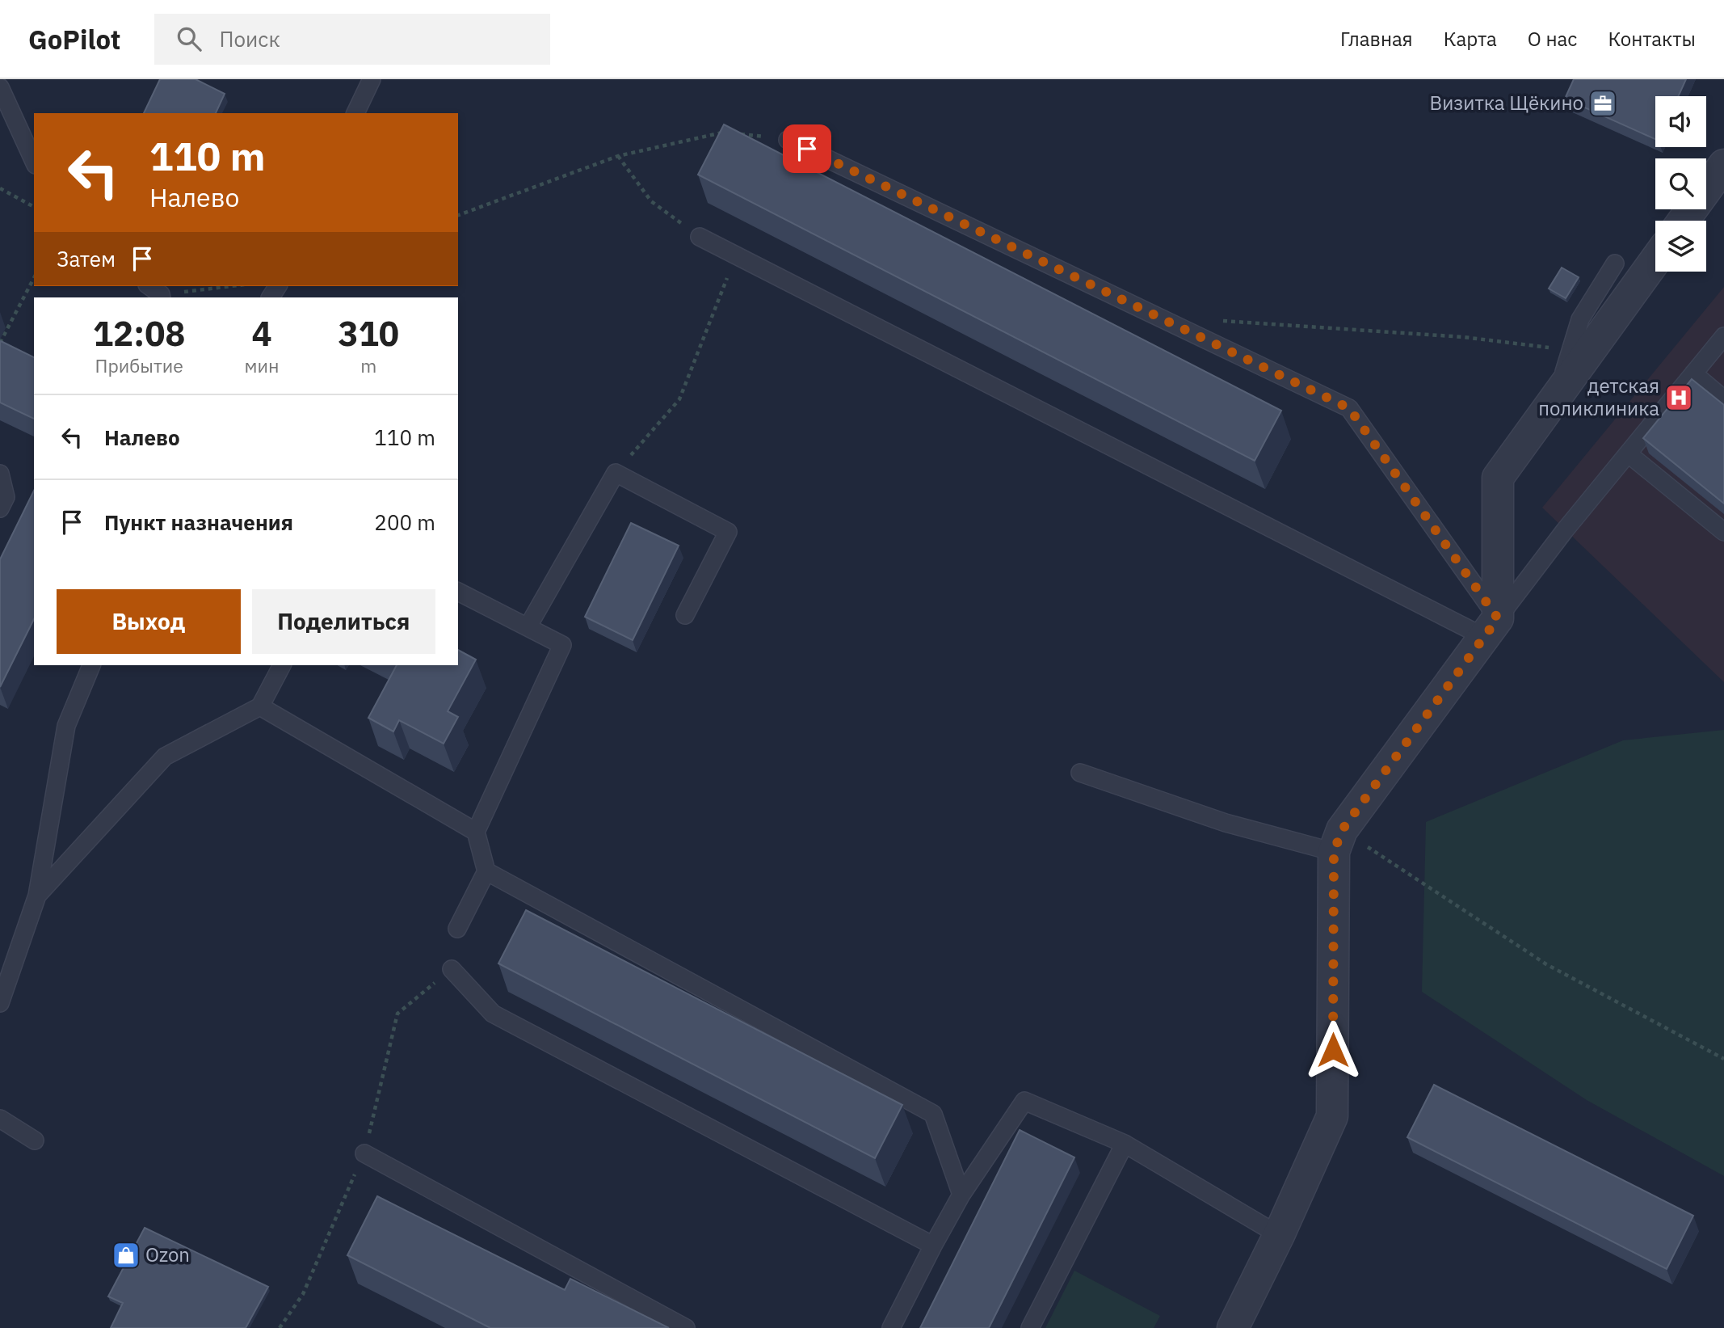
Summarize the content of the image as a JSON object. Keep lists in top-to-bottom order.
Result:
{
  "places": {
    "office": ["Визитка Щёкино"],
    "hospital": ["детская поликлиника"],
    "shop": ["Ozon"]
  },
  "page": {
    "header": "GoPilot",
    "search": "Поиск",
    "nav": [
      "Главная",
      "Карта",
      "О нас",
      "Контакты"
    ],
    "turn": ["110 m", "Налево"],
    "then": "Затем",
    "eta": [
      "12:08",
      "Прибытие",
      "4",
      "мин",
      "310",
      "m"
    ],
    "list": [
      {
        "name": "Налево",
        "value": "110 m"
      },
      {
        "name": "Пункт назначения",
        "value": "200 m"
      }
    ],
    "buttons": ["Выход", "Поделиться"]
  }
}
